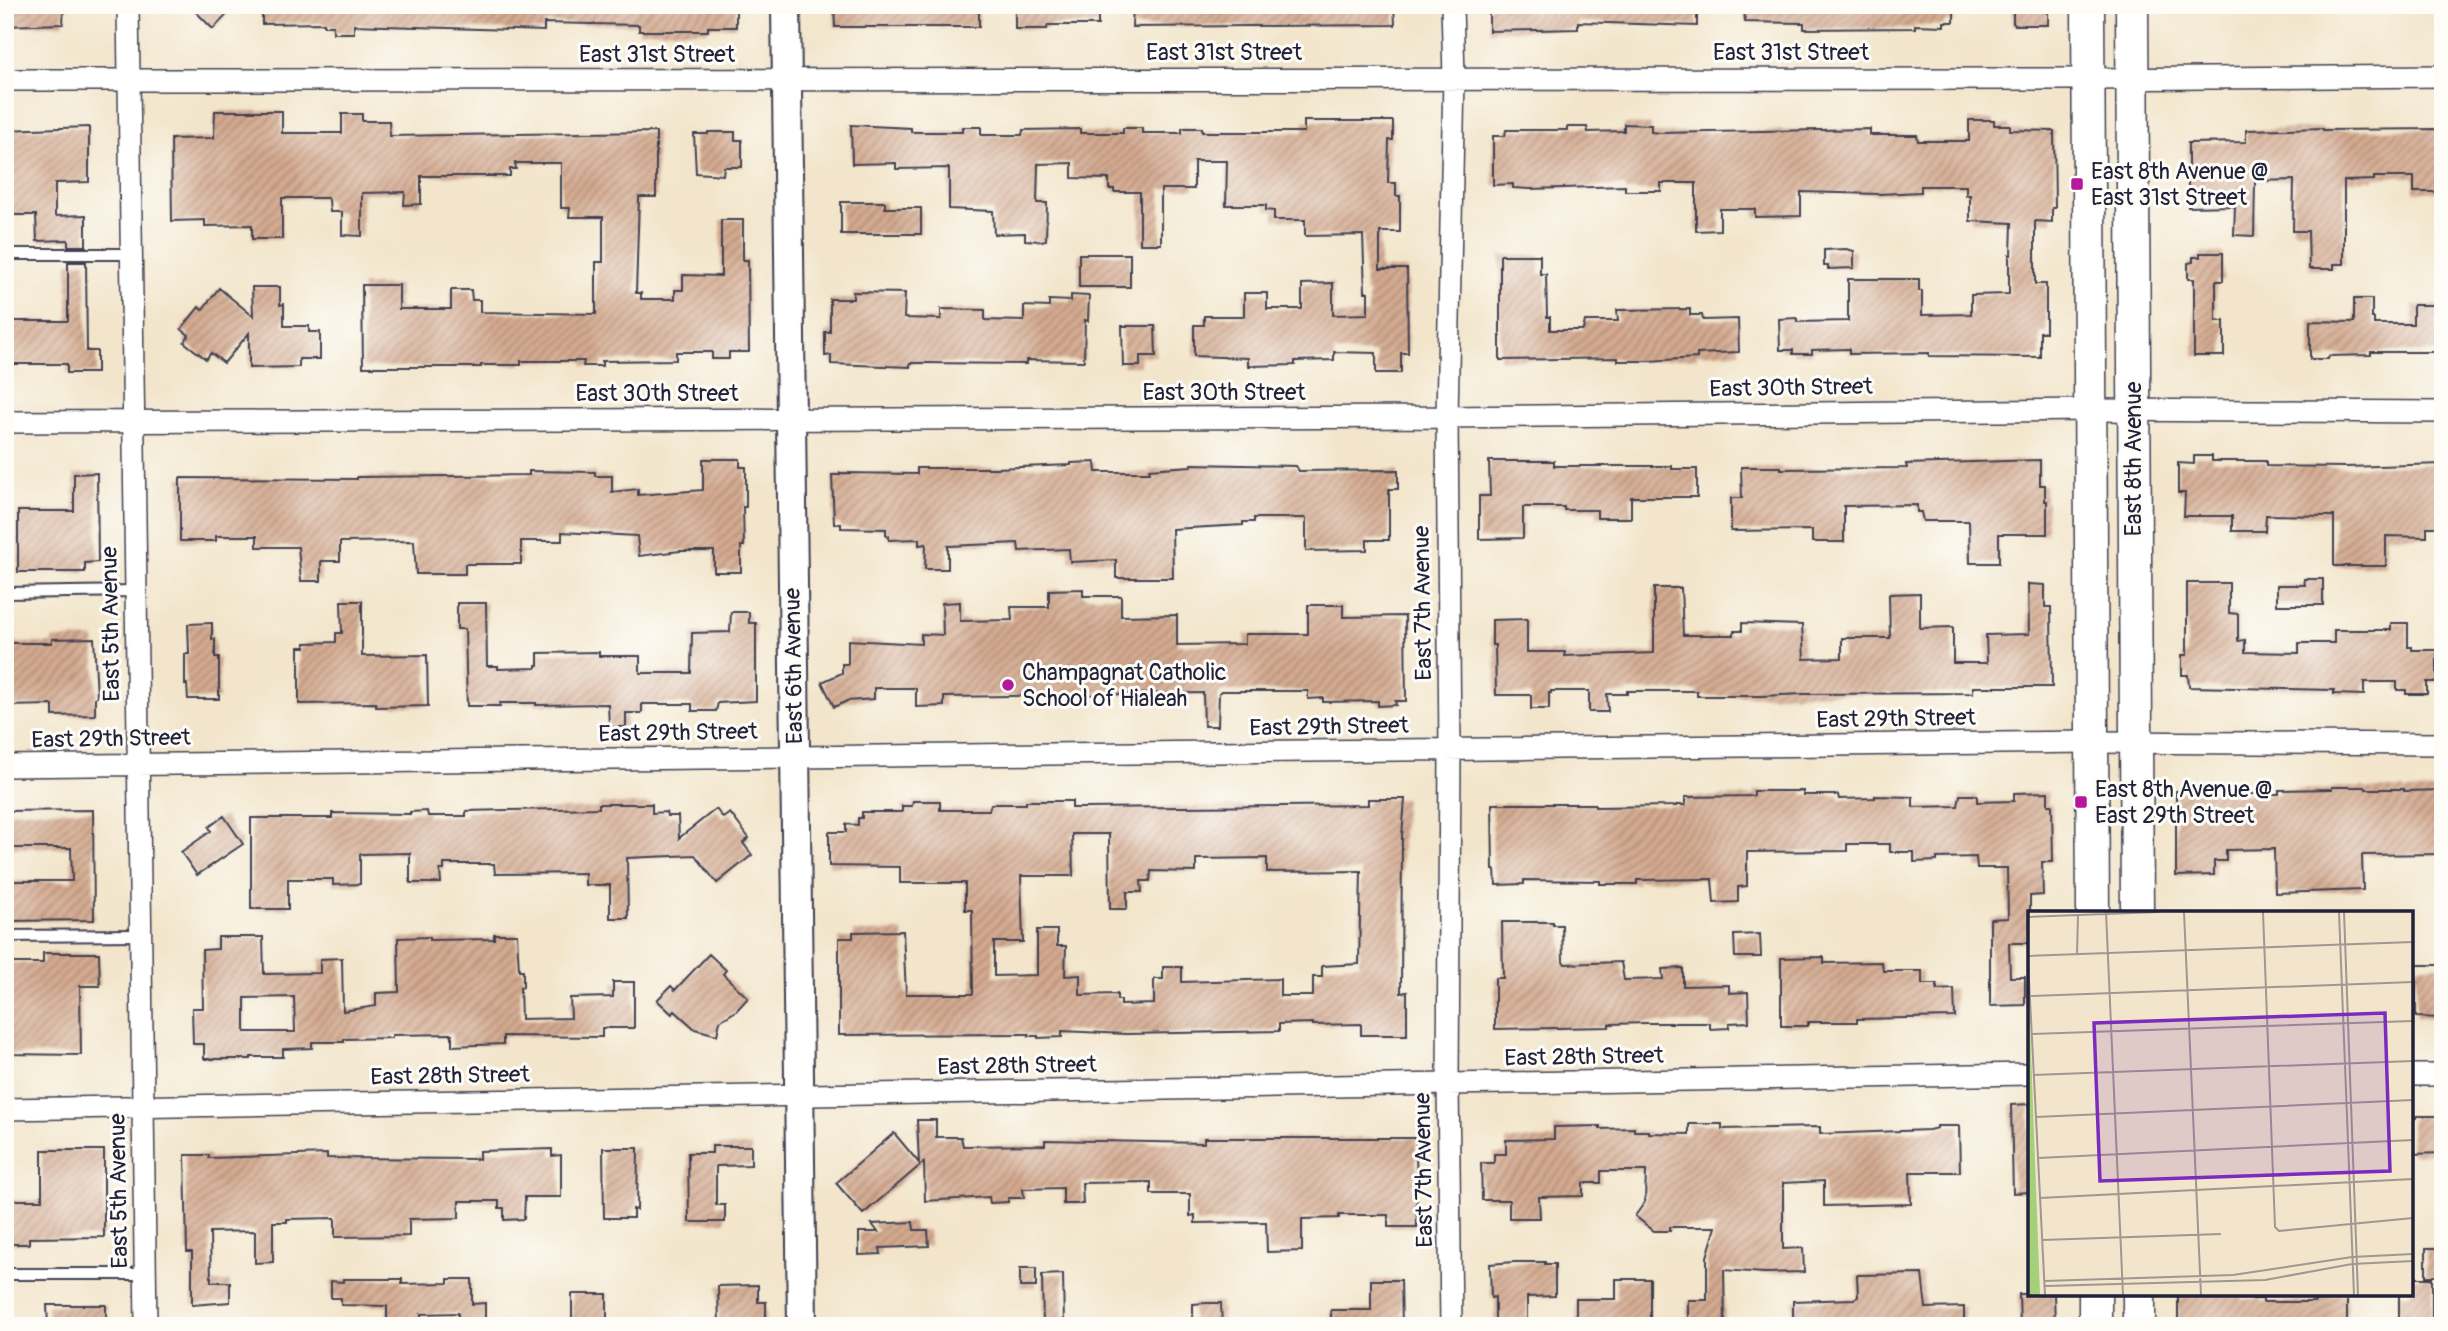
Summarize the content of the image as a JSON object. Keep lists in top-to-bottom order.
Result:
{
  "streets": {
    "main road": ["East 8th Avenue"],
    "street": [
      "East 31st Street",
      "East 30th Street",
      "East 7th Avenue",
      "East 5th Avenue",
      "East 6th Avenue",
      "East 29th Street",
      "East 28th Street"
    ]
  },
  "crossings": [
    ["East 31st Street", "East 8th Avenue"],
    ["East 31st Street", "East 7th Avenue"],
    ["East 31st Street", "East 5th Avenue"],
    ["East 31st Street", "East 6th Avenue"],
    ["East 30th Street", "East 8th Avenue"],
    ["East 30th Street", "East 7th Avenue"],
    ["East 30th Street", "East 5th Avenue"],
    ["East 30th Street", "East 6th Avenue"],
    ["East 8th Avenue", "East 29th Street"],
    ["East 7th Avenue", "East 29th Street"],
    ["East 7th Avenue", "East 28th Street"],
    ["East 5th Avenue", "East 29th Street"],
    ["East 5th Avenue", "East 28th Street"],
    ["East 6th Avenue", "East 29th Street"],
    ["East 6th Avenue", "East 28th Street"]
  ],
  "places": {
    "transit": ["East 8th Avenue @ East 31st Street", "East 8th Avenue @ East 29th Street"],
    "other": ["Champagnat Catholic School of Hialeah"]
  }
}
